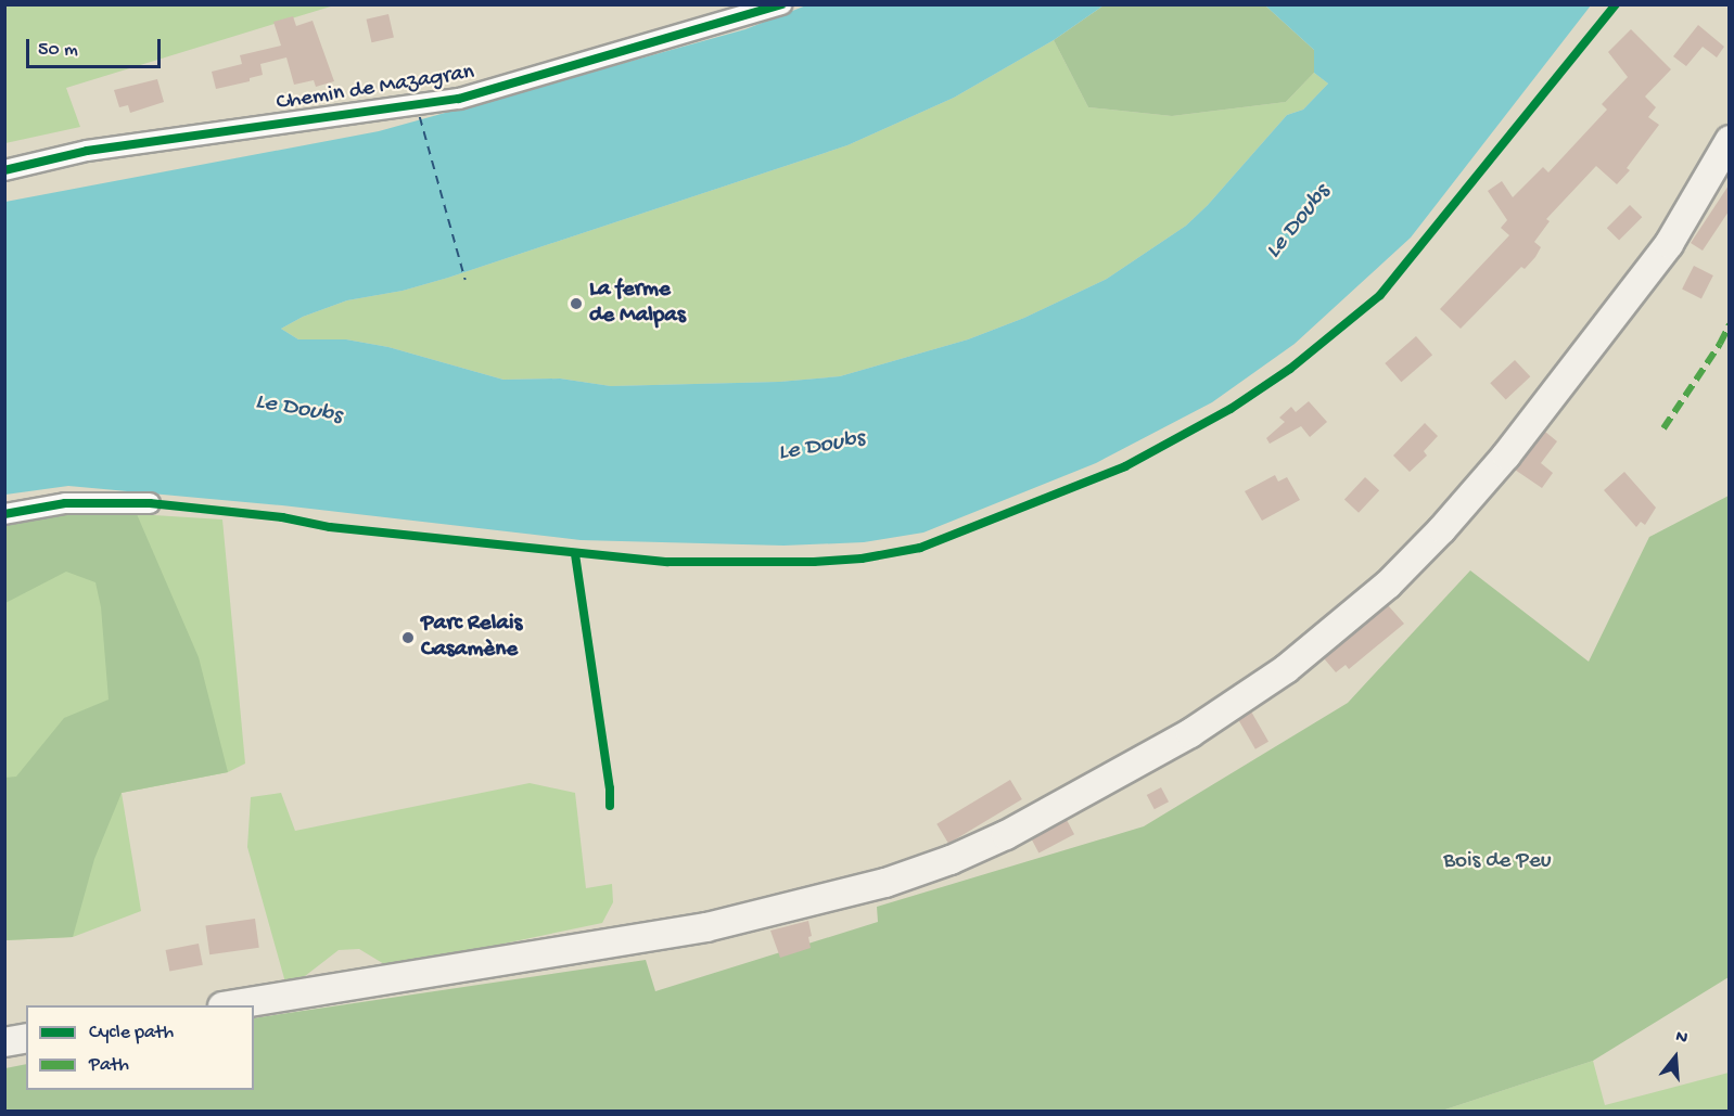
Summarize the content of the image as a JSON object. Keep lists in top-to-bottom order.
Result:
{
  "streets": {
    "street": ["Chemin de Mazagran"]
  },
  "water": ["Le Doubs"],
  "parks": ["Bois de Peu"],
  "places": ["La ferme de Malpas", "Parc Relais Casamène"],
  "legend": ["Cycle path", "Path"],
  "scale_bar": "50 m",
  "north": "top"
}
